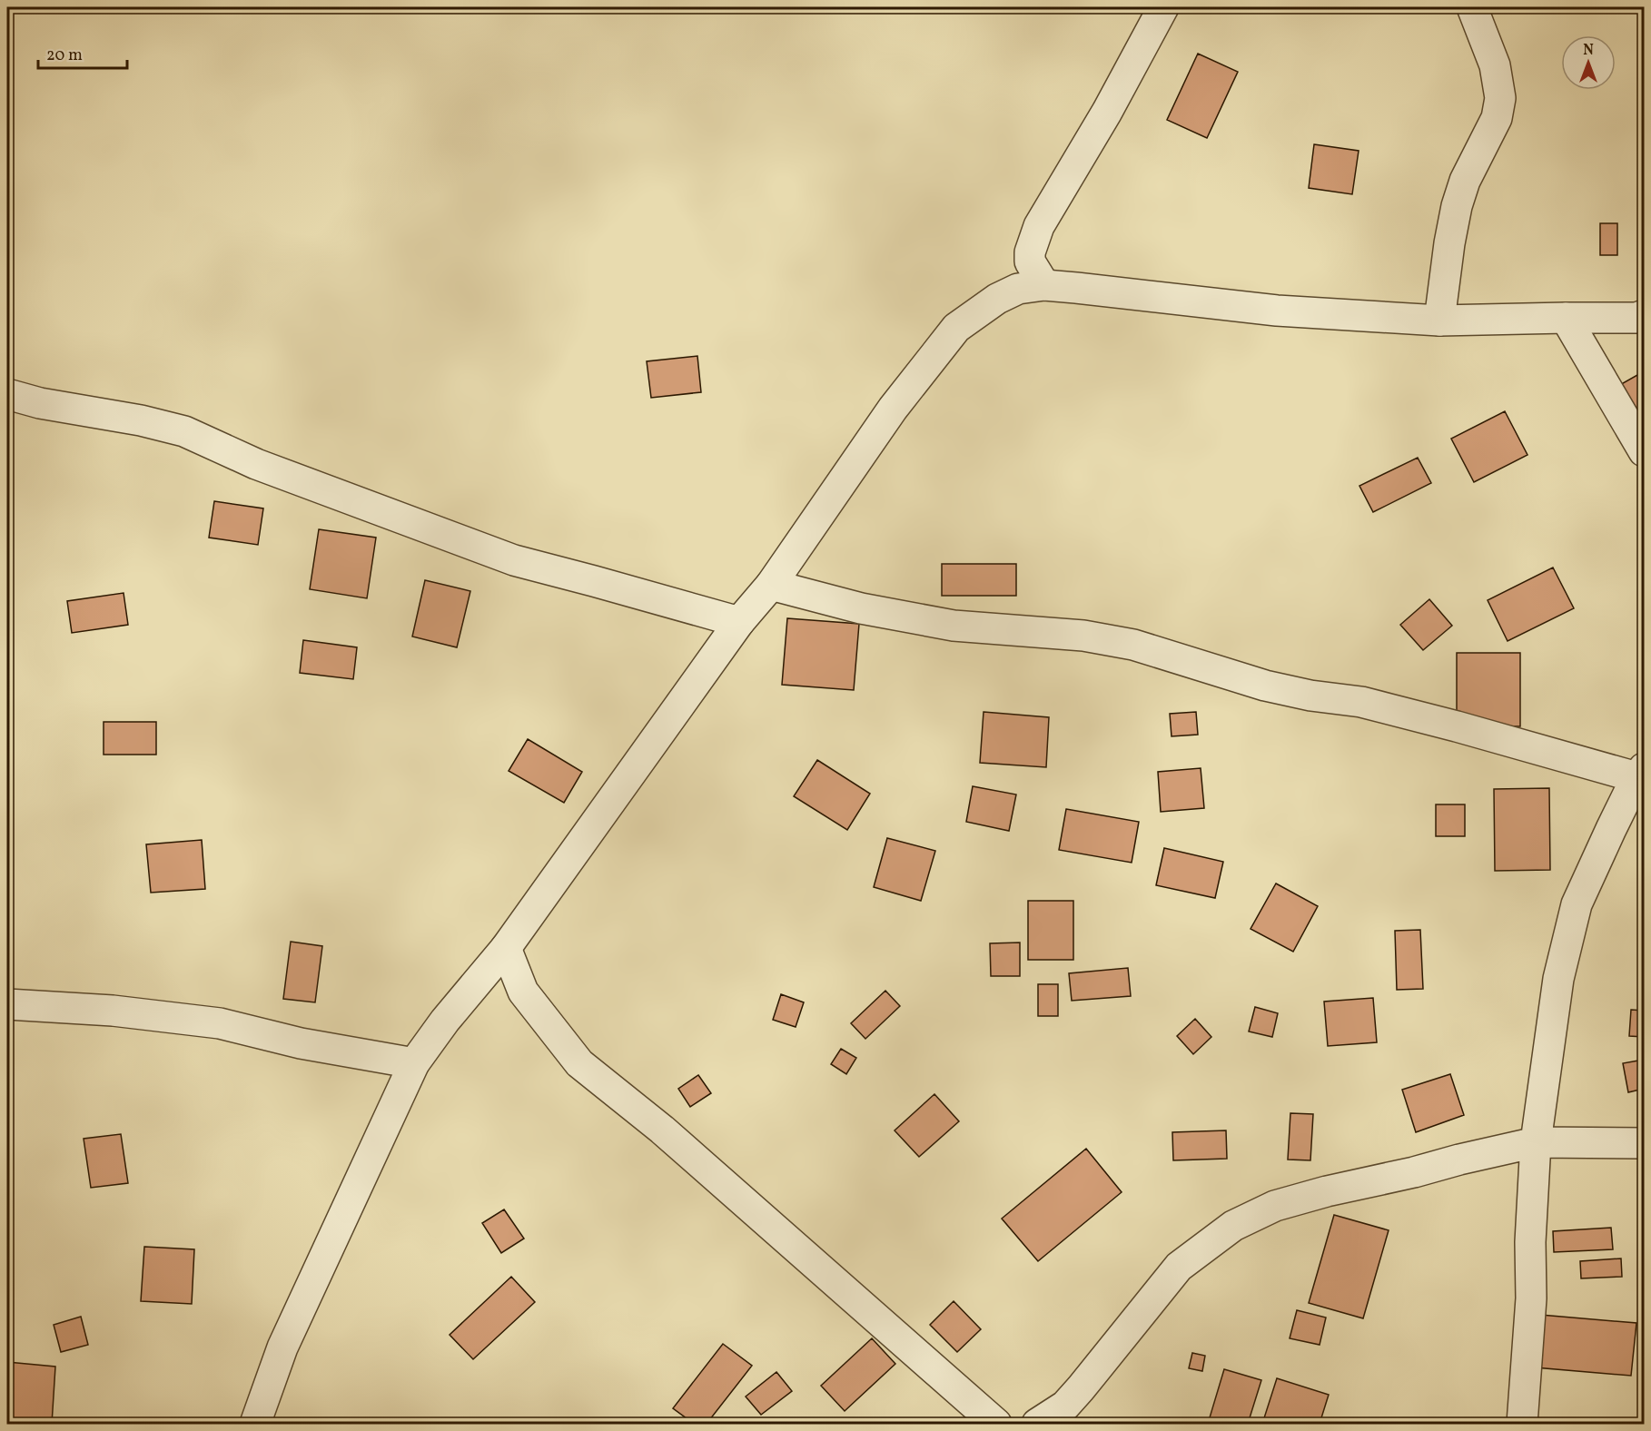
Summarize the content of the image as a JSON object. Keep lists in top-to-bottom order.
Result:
{
  "scale_bar": "20 m",
  "north": "top"
}
